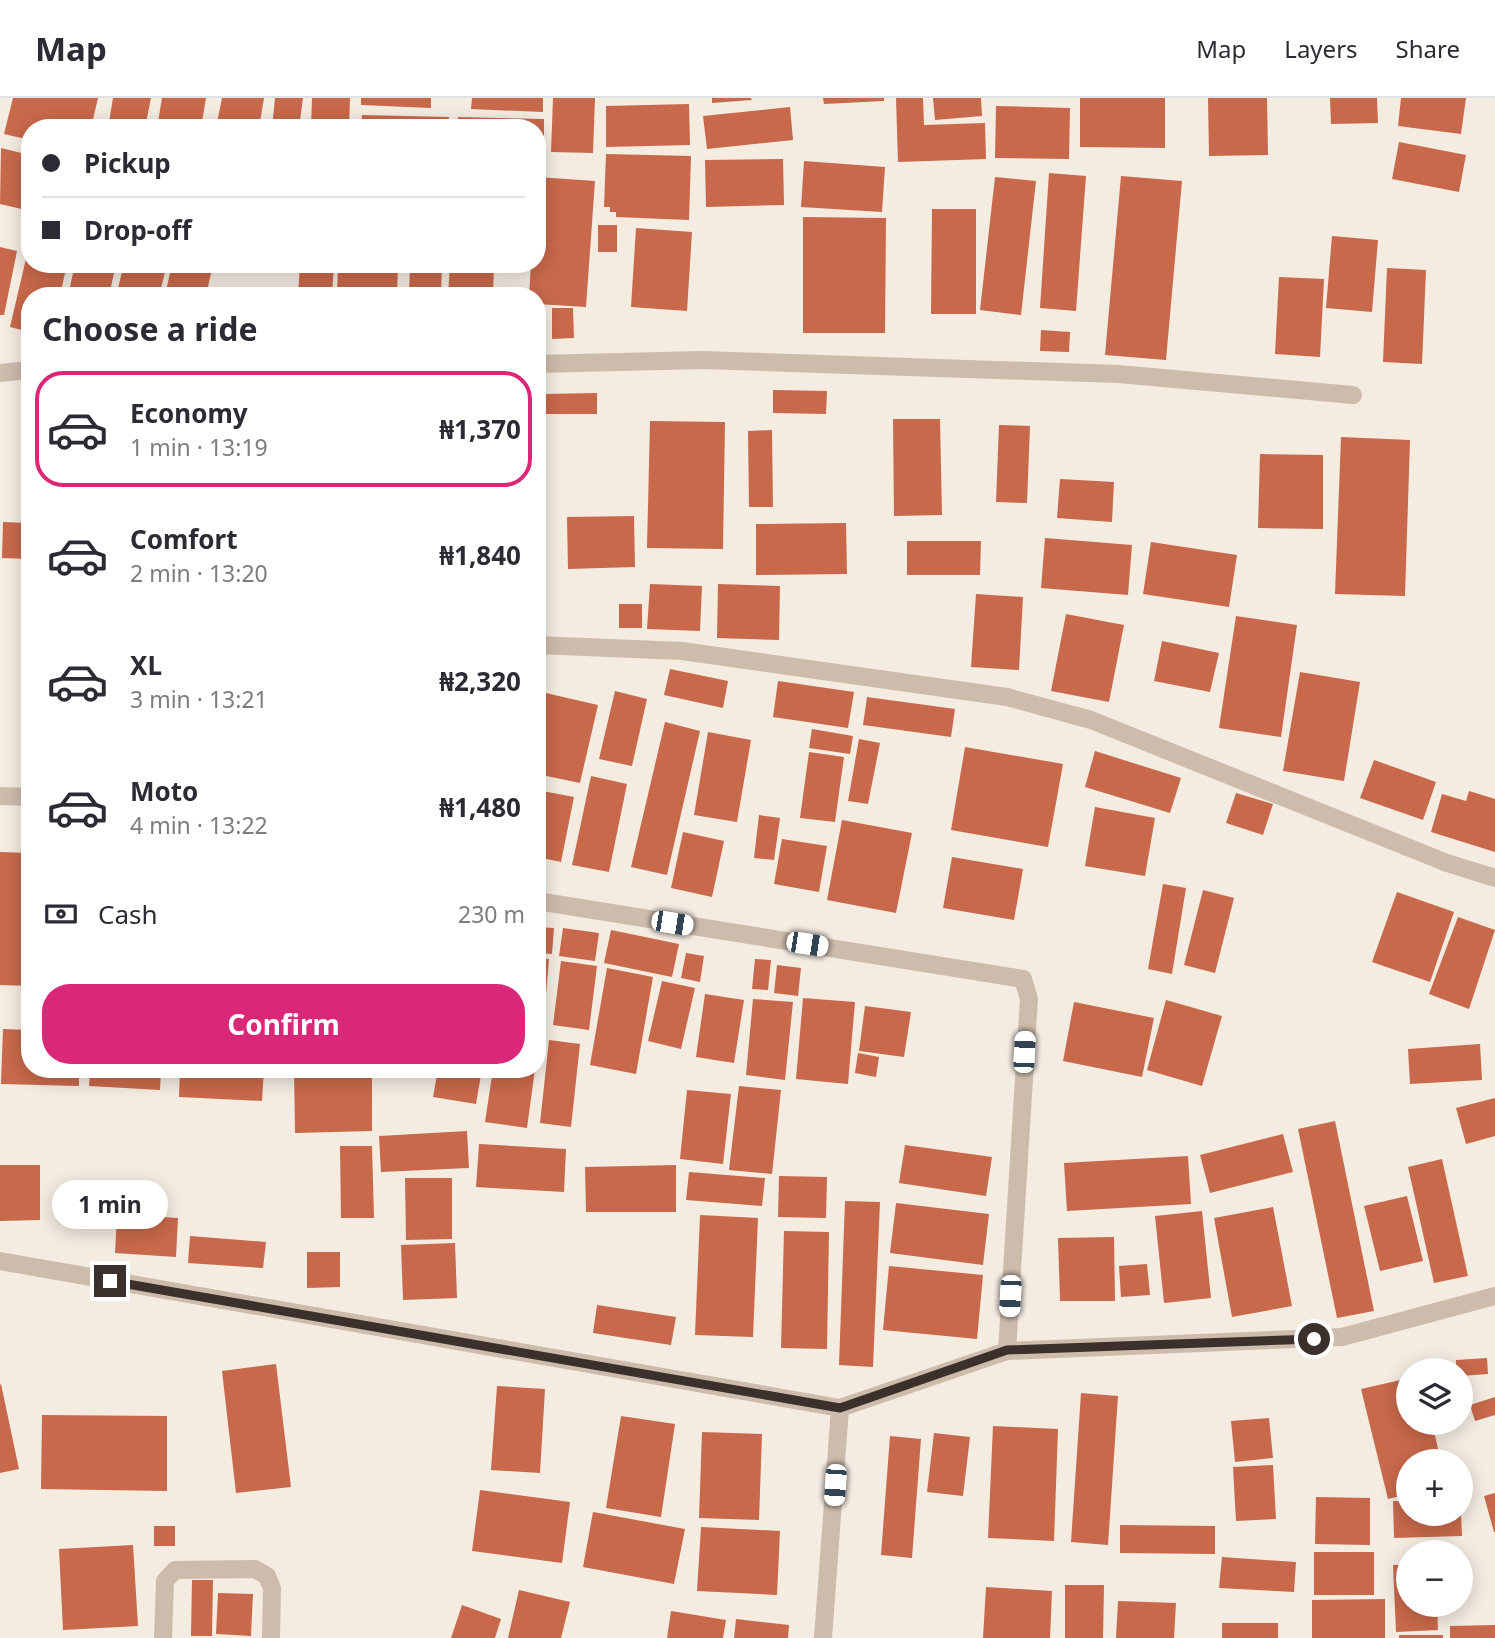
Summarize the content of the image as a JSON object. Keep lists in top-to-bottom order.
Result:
{
  "page": {
    "header": "Map",
    "nav": ["Map", "Layers", "Share"],
    "banner": ["Pickup", "Drop-off"],
    "heading": "Choose a ride",
    "list": [
      {
        "name": "Economy",
        "note": "1 min · 13:19",
        "value": "₦1,370"
      },
      {
        "name": "Comfort",
        "note": "2 min · 13:20",
        "value": "₦1,840"
      },
      {
        "name": "XL",
        "note": "3 min · 13:21",
        "value": "₦2,320"
      },
      {
        "name": "Moto",
        "note": "4 min · 13:22",
        "value": "₦1,480"
      }
    ],
    "pay": ["Cash", "230 m"],
    "buttons": "Confirm",
    "bubble": "1 min",
    "map_buttons": ["+", "−"]
  }
}
